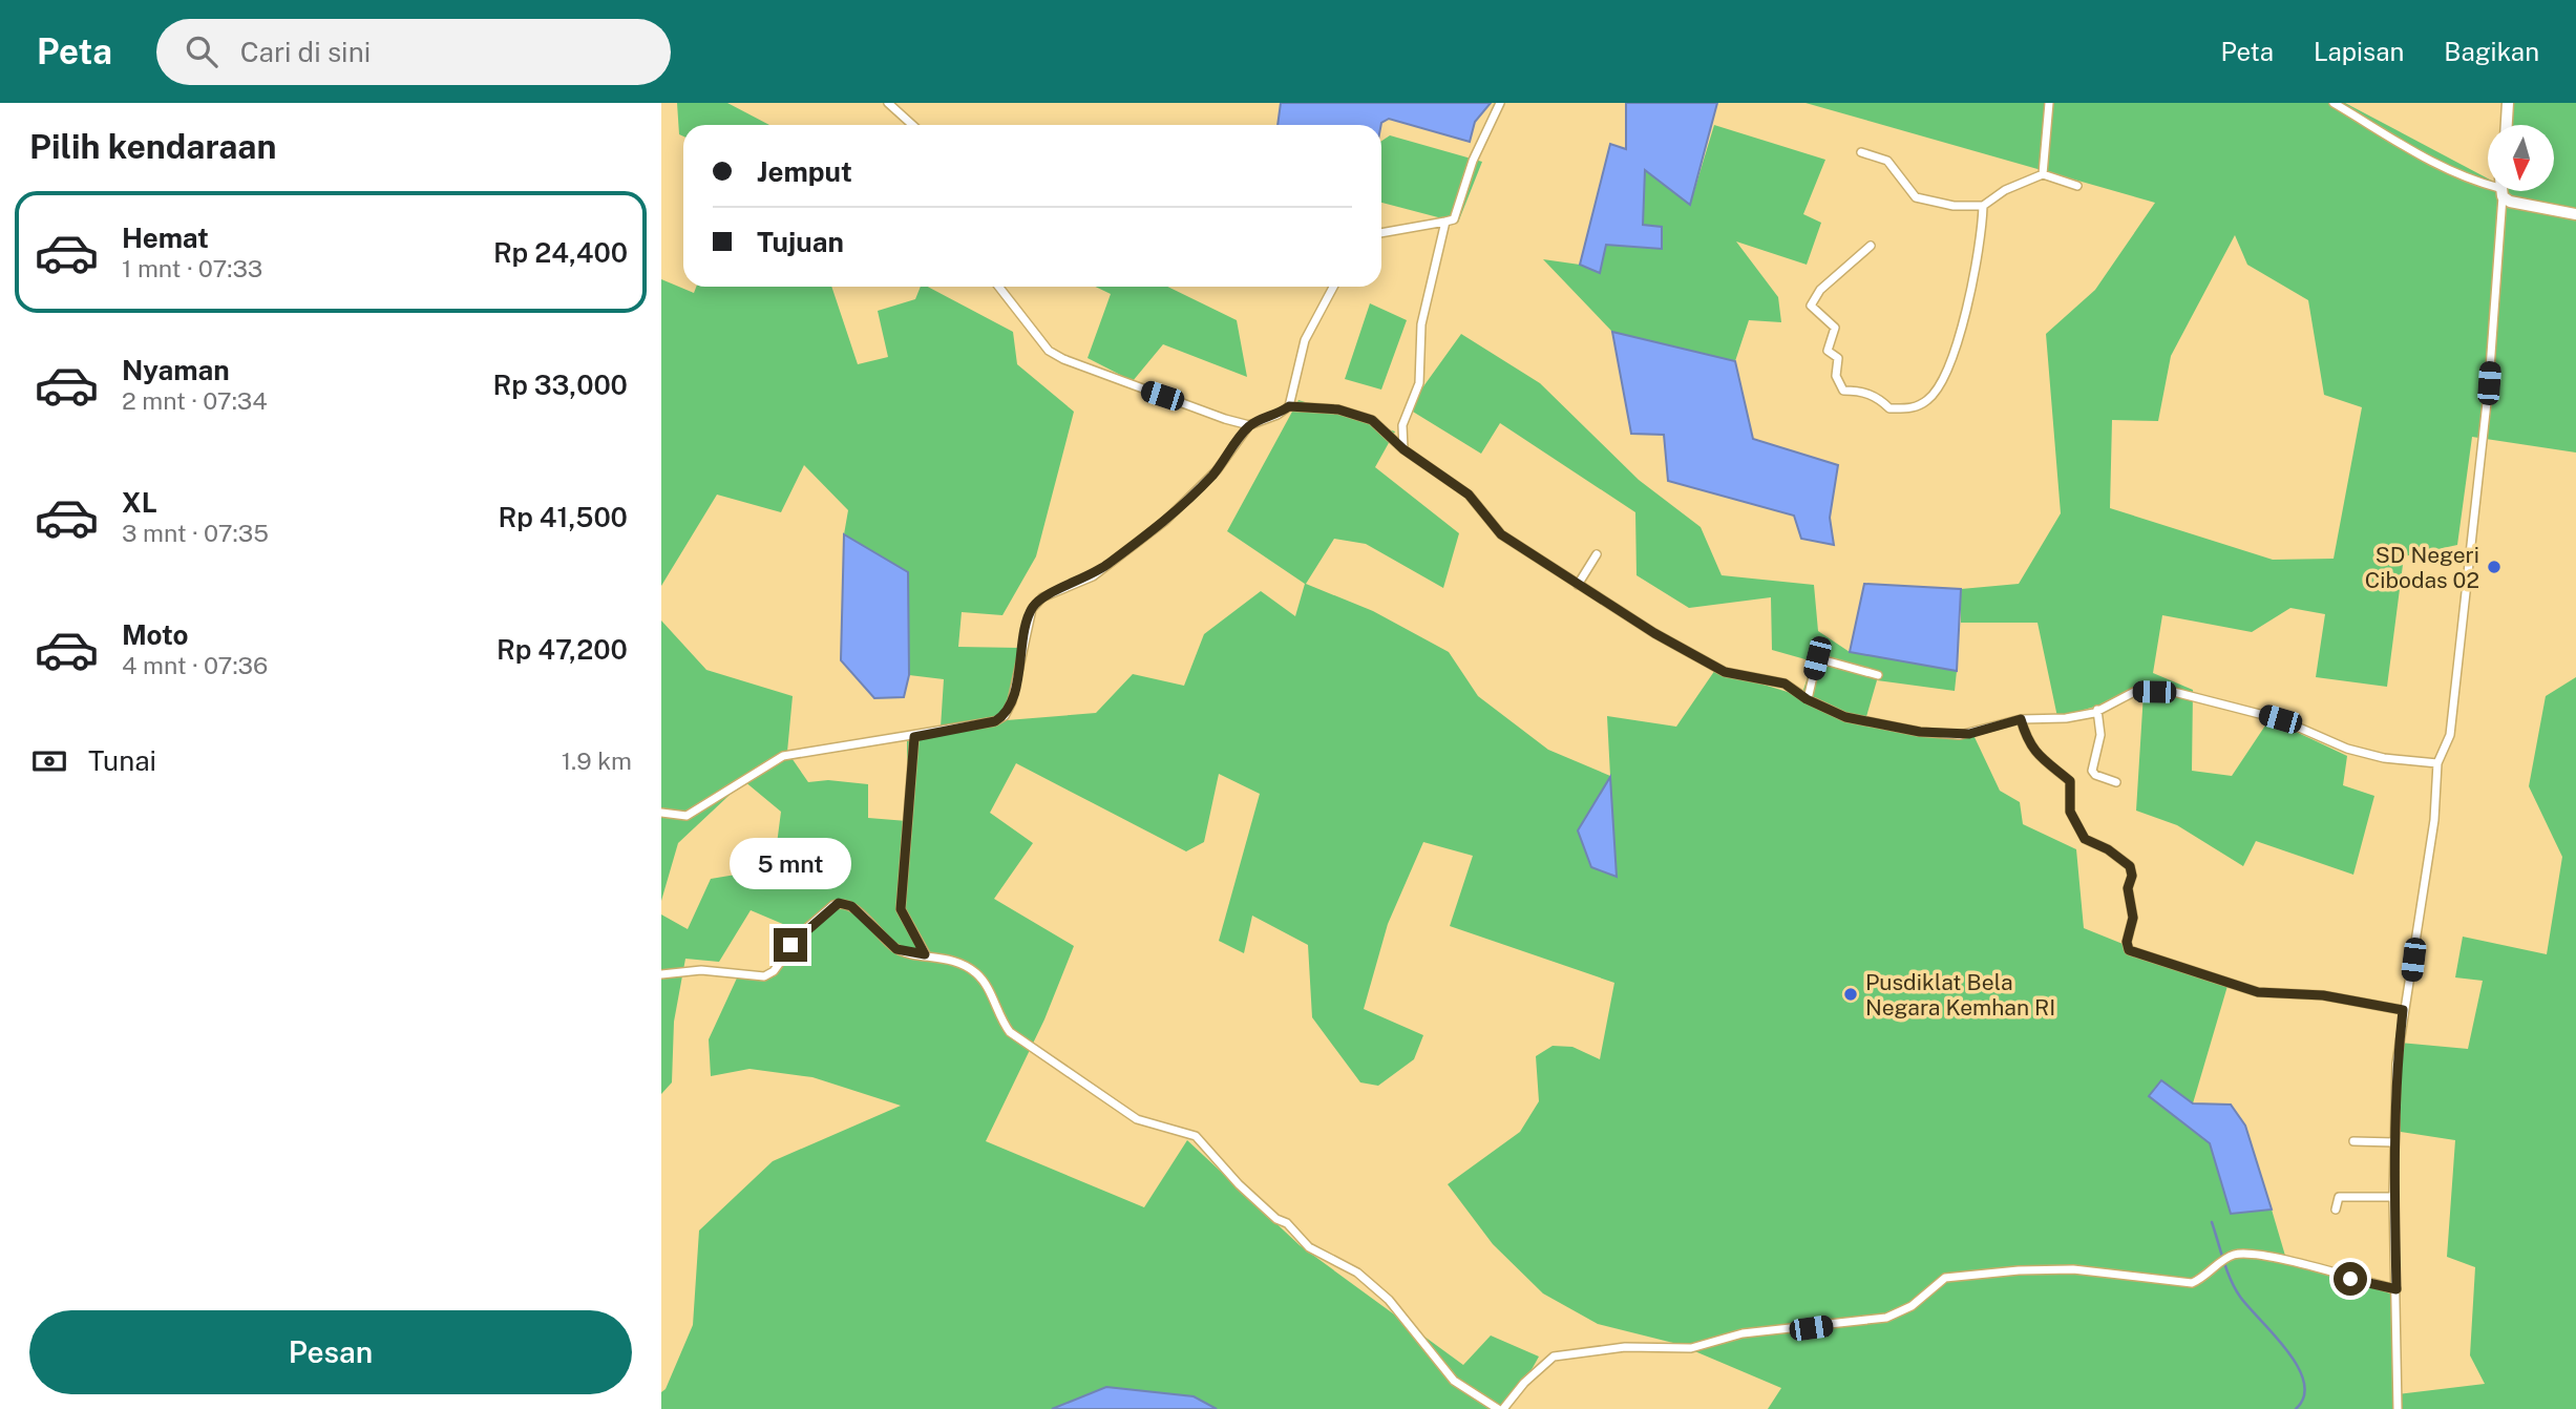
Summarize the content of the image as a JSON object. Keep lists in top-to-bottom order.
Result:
{
  "places": ["SD Negeri Cibodas 02", "Pusdiklat Bela Negara Kemhan RI"],
  "north": "bottom",
  "page": {
    "header": "Peta",
    "search": "Cari di sini",
    "nav": ["Peta", "Lapisan", "Bagikan"],
    "heading": "Pilih kendaraan",
    "banner": ["Jemput", "Tujuan"],
    "list": [
      {
        "name": "Hemat",
        "note": "1 mnt · 07:33",
        "value": "Rp 24,400"
      },
      {
        "name": "Nyaman",
        "note": "2 mnt · 07:34",
        "value": "Rp 33,000"
      },
      {
        "name": "XL",
        "note": "3 mnt · 07:35",
        "value": "Rp 41,500"
      },
      {
        "name": "Moto",
        "note": "4 mnt · 07:36",
        "value": "Rp 47,200"
      }
    ],
    "pay": ["Tunai", "1.9 km"],
    "bubble": "5 mnt",
    "buttons": "Pesan"
  }
}
